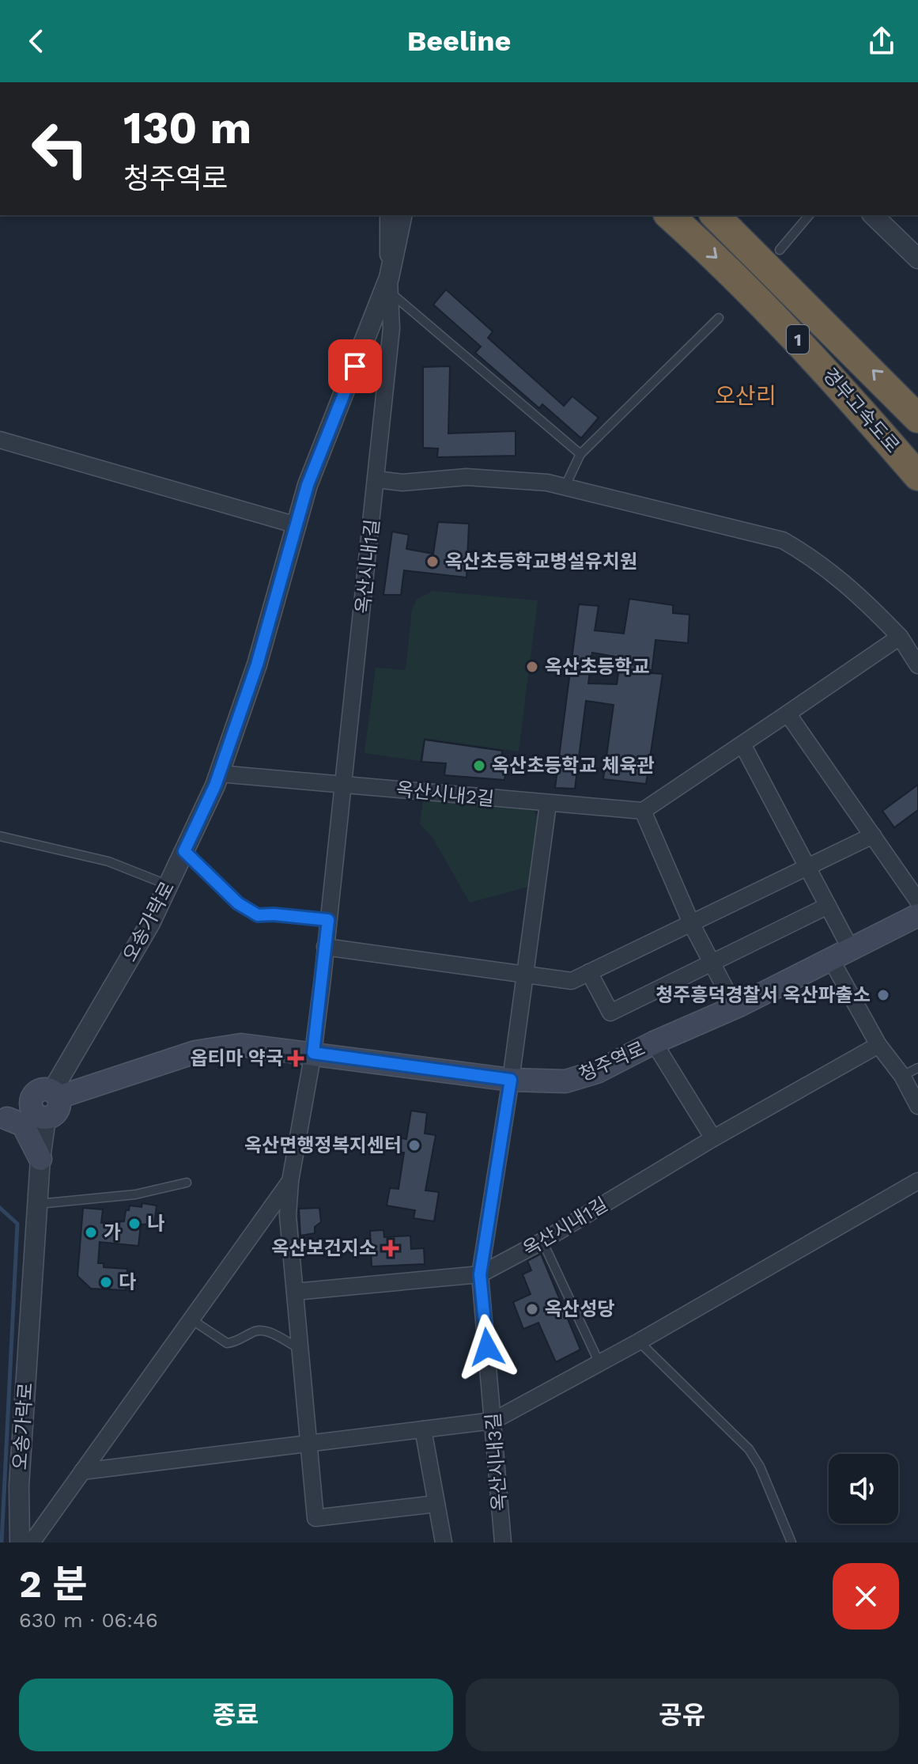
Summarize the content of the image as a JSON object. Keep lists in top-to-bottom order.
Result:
{
  "streets": {
    "highway": ["1", "경부고속도로"],
    "main road": ["청주역로"],
    "street": [
      "옥산시내1길",
      "옥산시내2길",
      "오송가락로",
      "옥산시내3길"
    ]
  },
  "crossings": [
    ["옥산시내1길", "옥산시내2길"],
    ["옥산시내1길", "오송가락로"],
    ["옥산시내1길", "청주역로"],
    ["옥산시내1길", "옥산시내3길"],
    ["옥산시내2길", "오송가락로"],
    ["오송가락로", "청주역로"],
    ["청주역로", "옥산시내3길"]
  ],
  "districts": ["오산리"],
  "places": {
    "other": [
      "옥산초등학교병설유치원",
      "옥산초등학교",
      "옥산초등학교 체육관",
      "청주흥덕경찰서 옥산파출소",
      "옥산면행정복지센터",
      "나",
      "가",
      "다",
      "옥산성당"
    ],
    "health": ["옵티마 약국", "옥산보건지소"]
  },
  "page": {
    "header": "Beeline",
    "turn": ["130 m", "청주역로"],
    "heading": ["2 분", "630 m · 06:46"],
    "buttons": ["종료", "공유"]
  }
}
